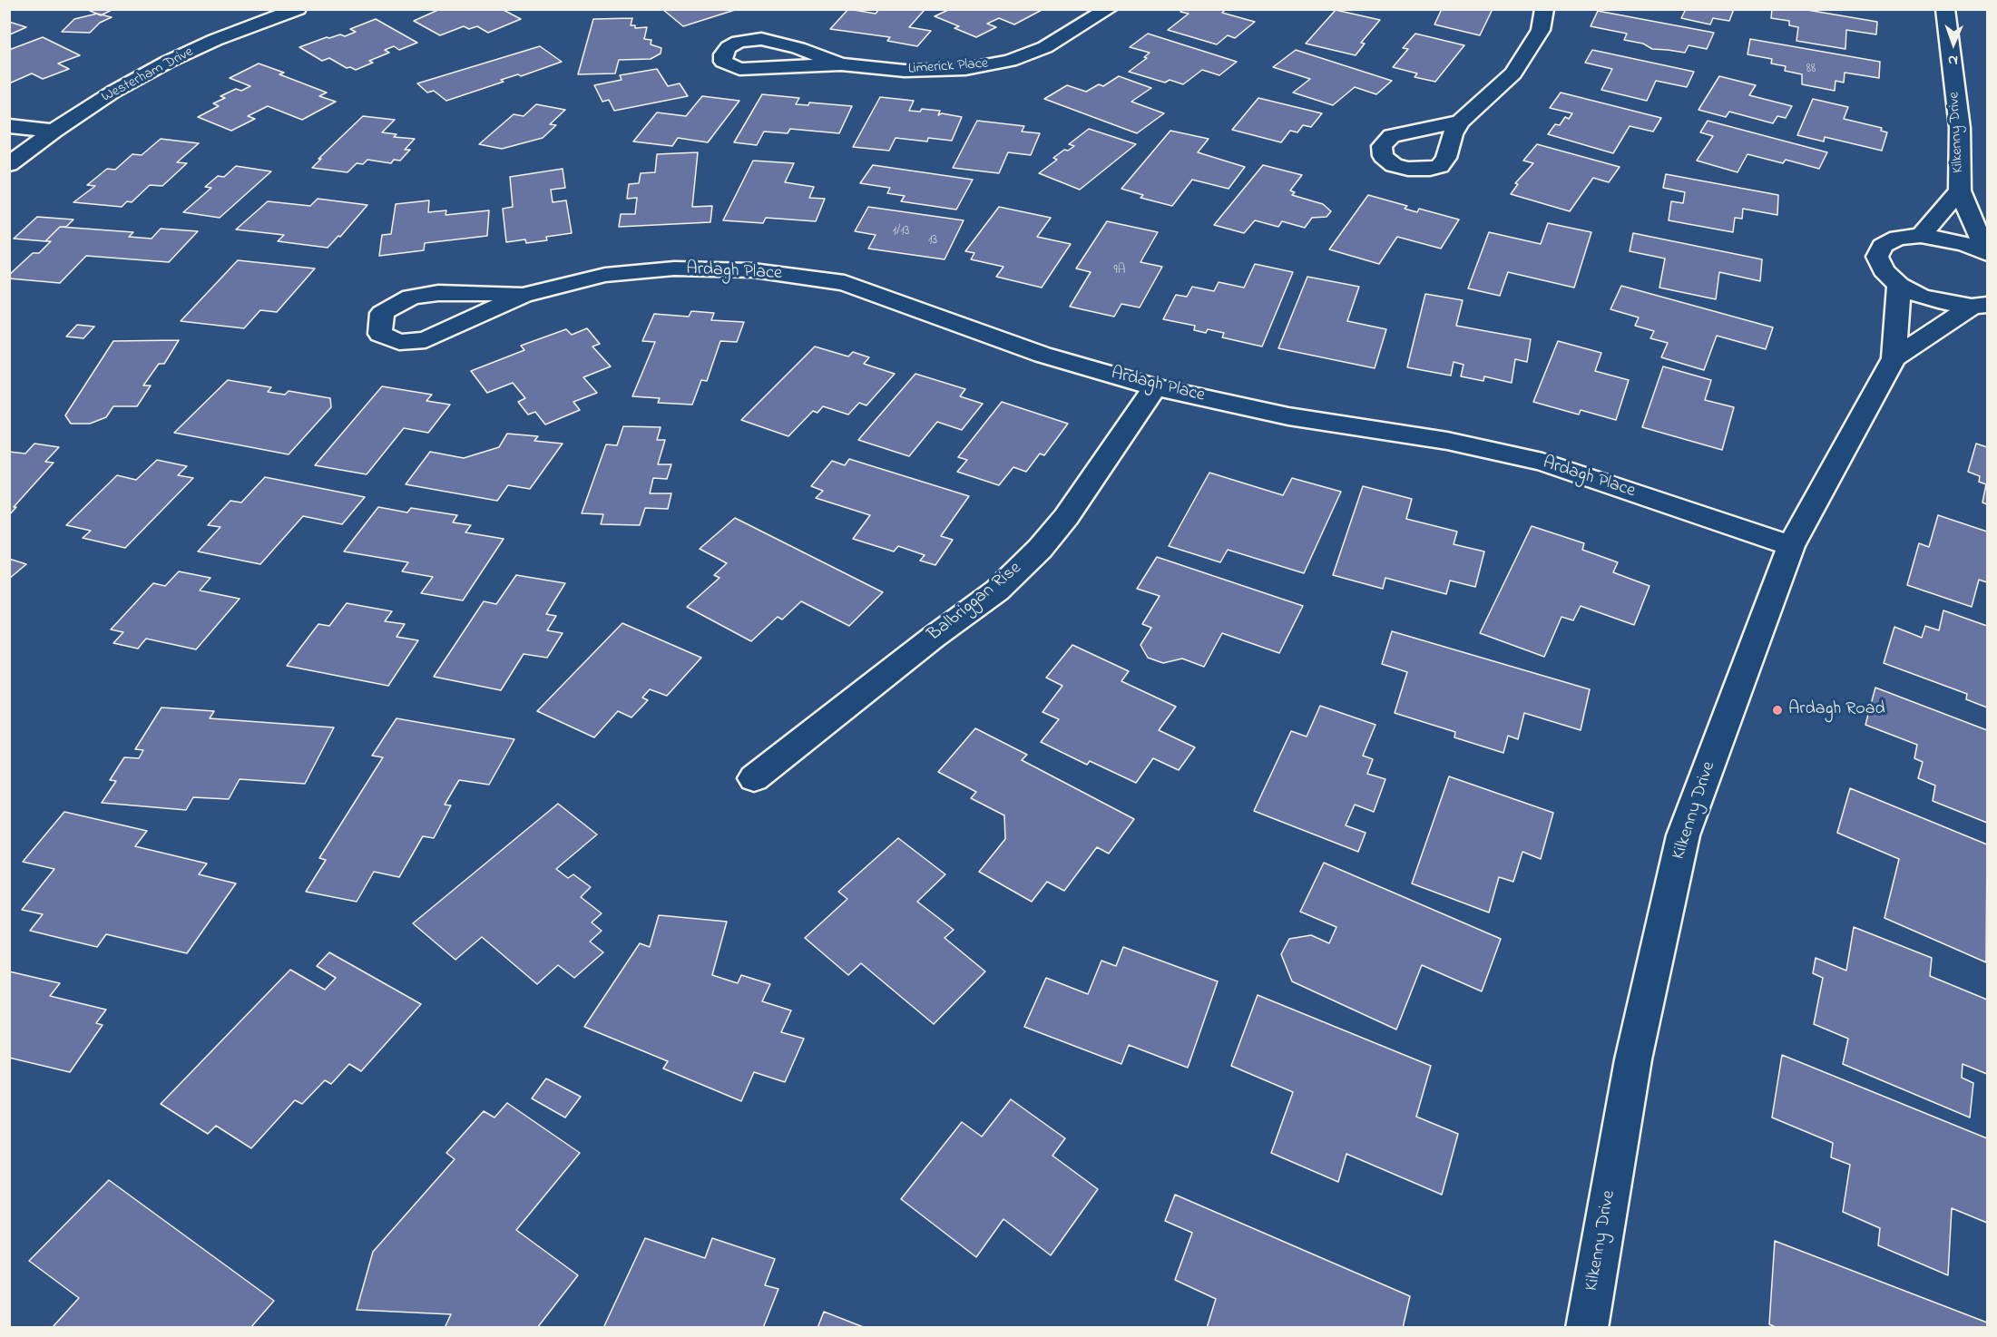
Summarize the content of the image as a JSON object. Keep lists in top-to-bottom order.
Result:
{
  "streets": {
    "street": [
      "Limerick Place",
      "Westerham Drive",
      "Kilkenny Drive",
      "Ardagh Place",
      "Balbriggan Rise"
    ]
  },
  "crossings": [
    ["Kilkenny Drive", "Ardagh Place"],
    ["Ardagh Place", "Balbriggan Rise"]
  ],
  "places": ["Ardagh Road"],
  "house_numbers": [
    "88",
    "1/13",
    "13",
    "9A"
  ],
  "north": "bottom"
}
